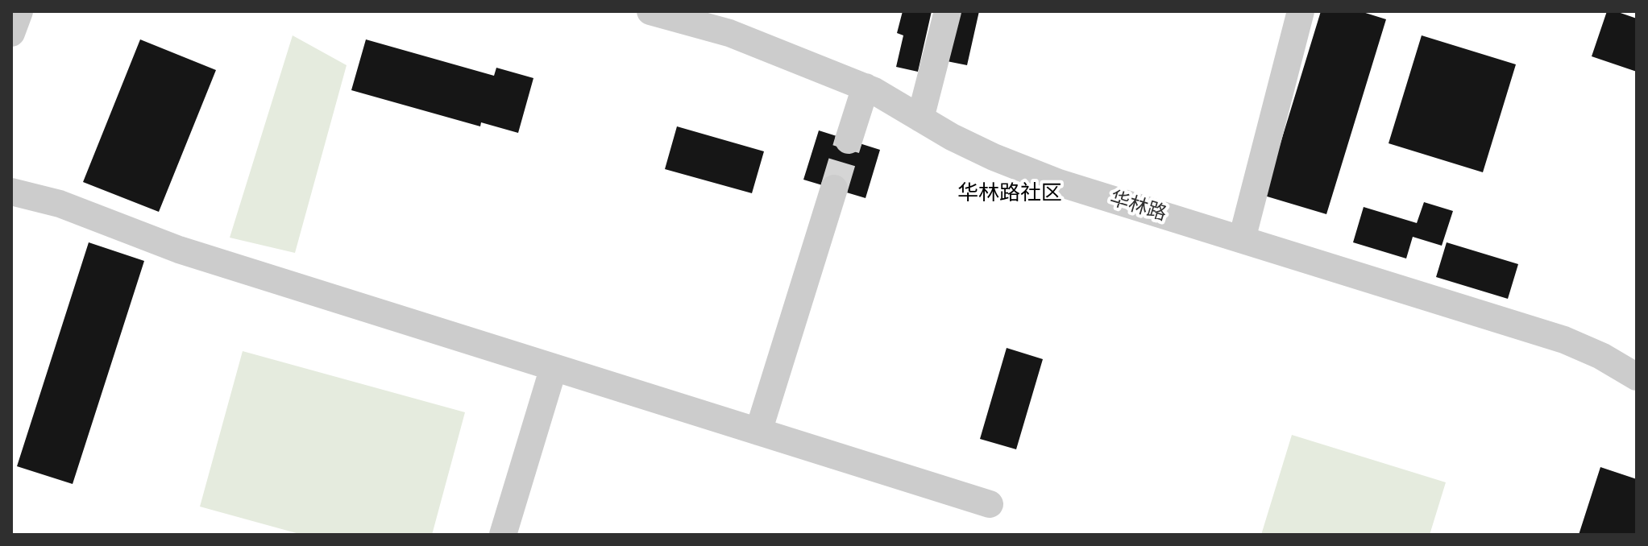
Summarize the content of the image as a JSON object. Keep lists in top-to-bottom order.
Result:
{
  "streets": {
    "street": ["华林路"]
  },
  "districts": ["华林路社区"]
}
